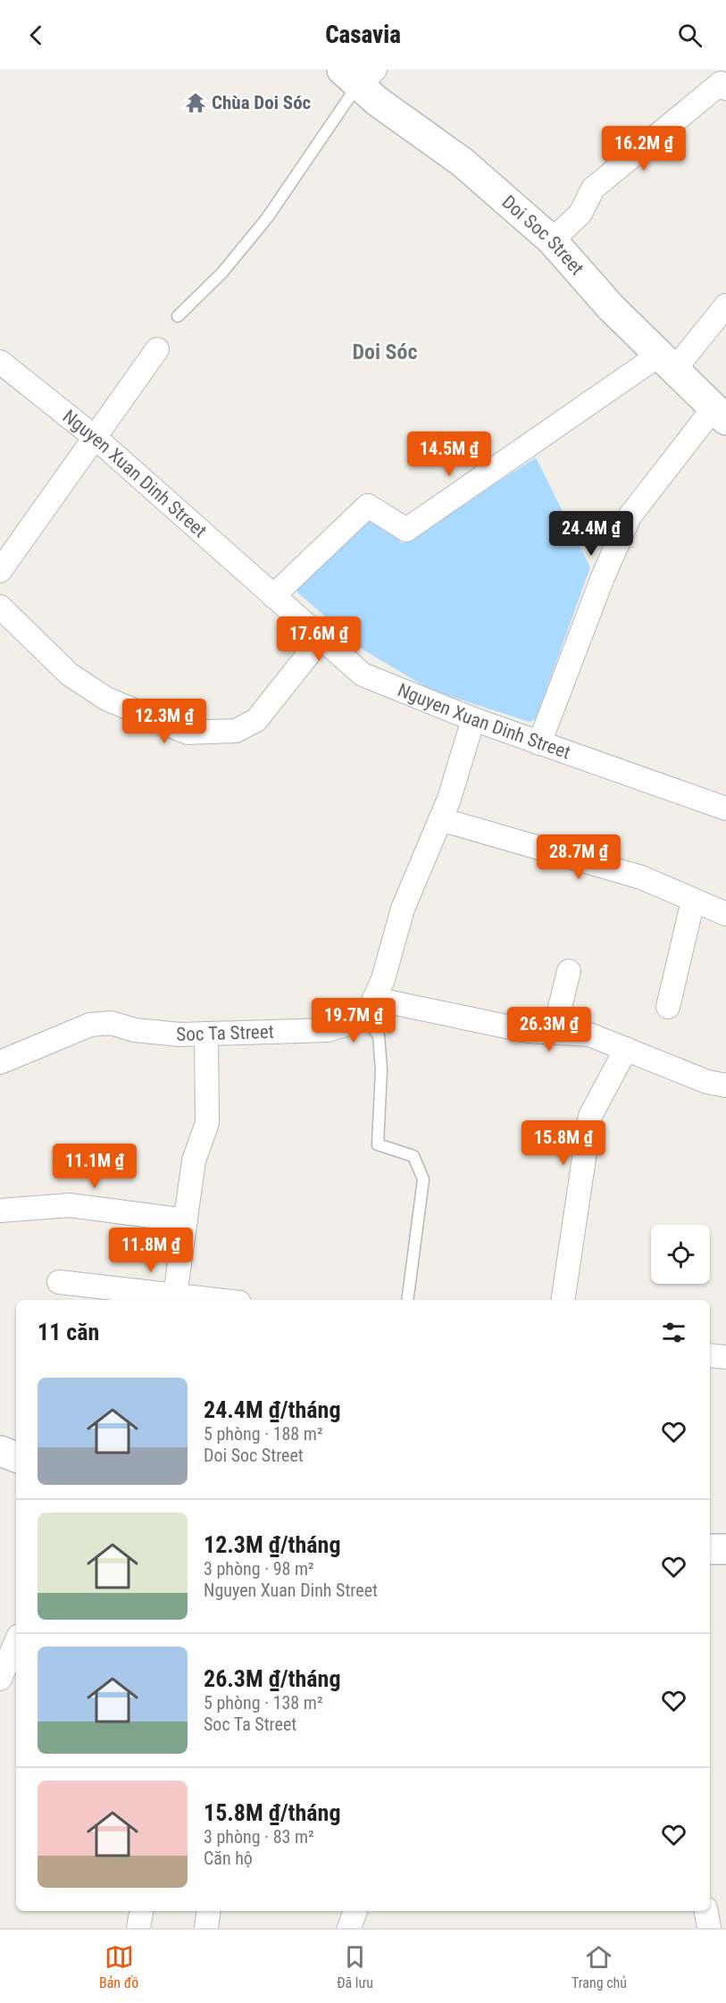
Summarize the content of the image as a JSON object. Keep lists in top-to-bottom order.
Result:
{
  "streets": {
    "street": ["Doi Soc Street", "Nguyen Xuan Dinh Street", "Soc Ta Street"]
  },
  "districts": ["Doi Sóc"],
  "places": {
    "temple": ["Chùa Doi Sóc"]
  },
  "page": {
    "header": "Casavia",
    "price": [
      "16.2M ₫",
      "14.5M ₫",
      "24.4M ₫",
      "17.6M ₫",
      "12.3M ₫",
      "28.7M ₫",
      "19.7M ₫",
      "26.3M ₫",
      "15.8M ₫",
      "11.1M ₫",
      "11.8M ₫"
    ],
    "heading": "11 căn",
    "list": [
      {
        "name": "24.4M ₫/tháng",
        "note": "5 phòng · 188 m² · Doi Soc Street"
      },
      {
        "name": "12.3M ₫/tháng",
        "note": "3 phòng · 98 m² · Nguyen Xuan Dinh Street"
      },
      {
        "name": "26.3M ₫/tháng",
        "note": "5 phòng · 138 m² · Soc Ta Street"
      },
      {
        "name": "15.8M ₫/tháng",
        "note": "3 phòng · 83 m² · Căn hộ"
      }
    ],
    "tabs": ["Bản đồ", "Đã lưu", "Trang chủ"]
  }
}
